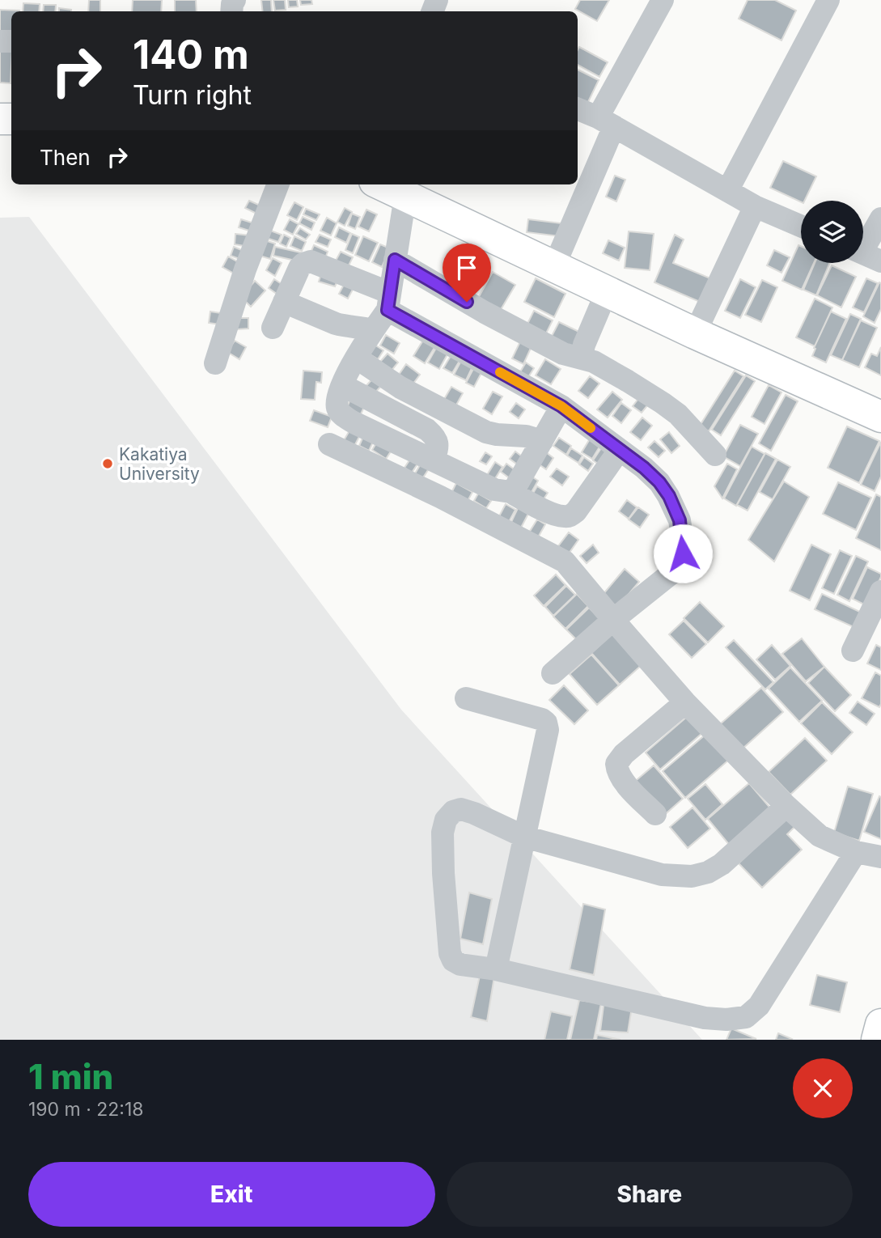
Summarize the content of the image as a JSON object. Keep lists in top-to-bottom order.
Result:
{
  "places": ["Kakatiya University"],
  "page": {
    "turn": ["140 m", "Turn right"],
    "then": "Then",
    "heading": ["1 min", "190 m · 22:18"],
    "buttons": ["Exit", "Share"]
  }
}
